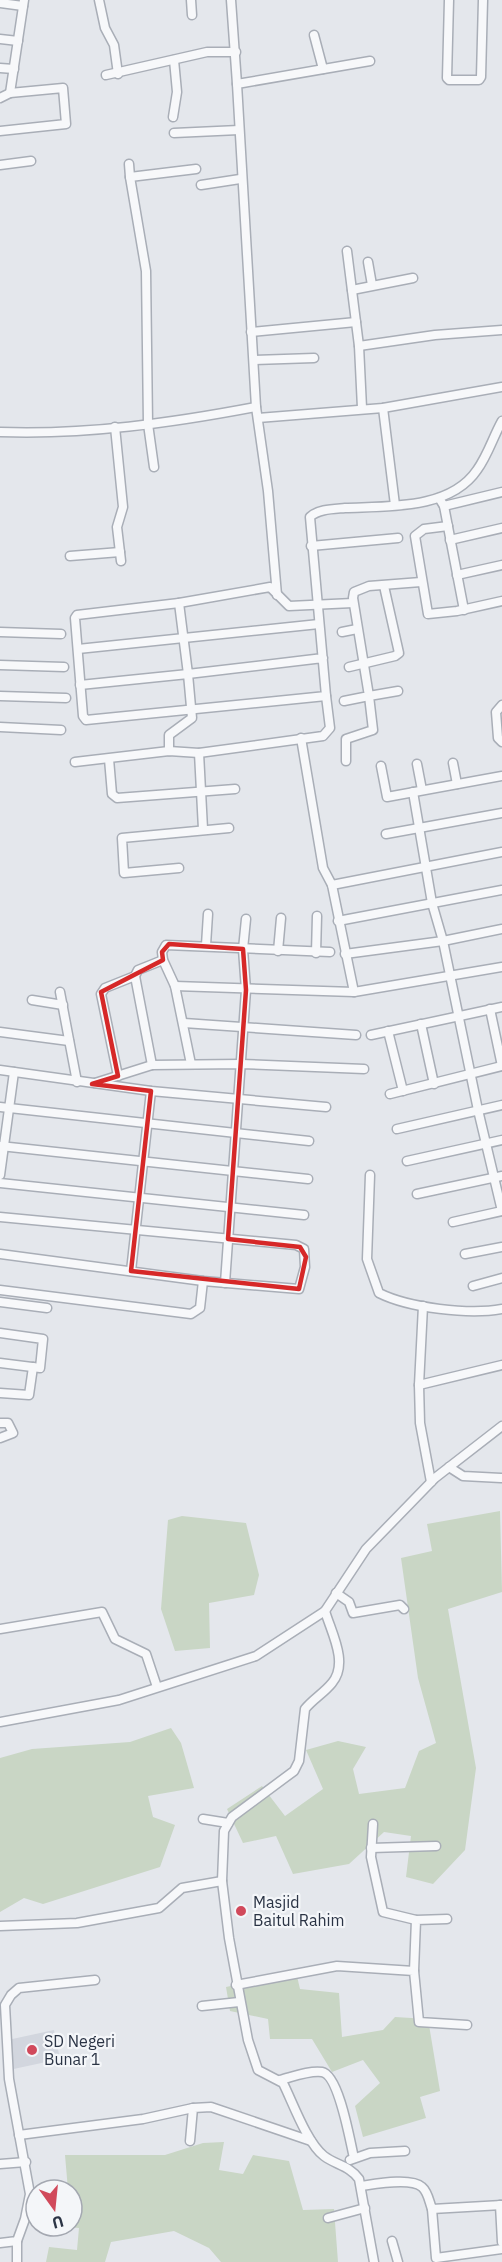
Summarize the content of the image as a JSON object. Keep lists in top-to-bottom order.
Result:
{
  "places": ["Masjid Baitul Rahim", "SD Negeri Bunar 1"],
  "north": "bottom"
}
